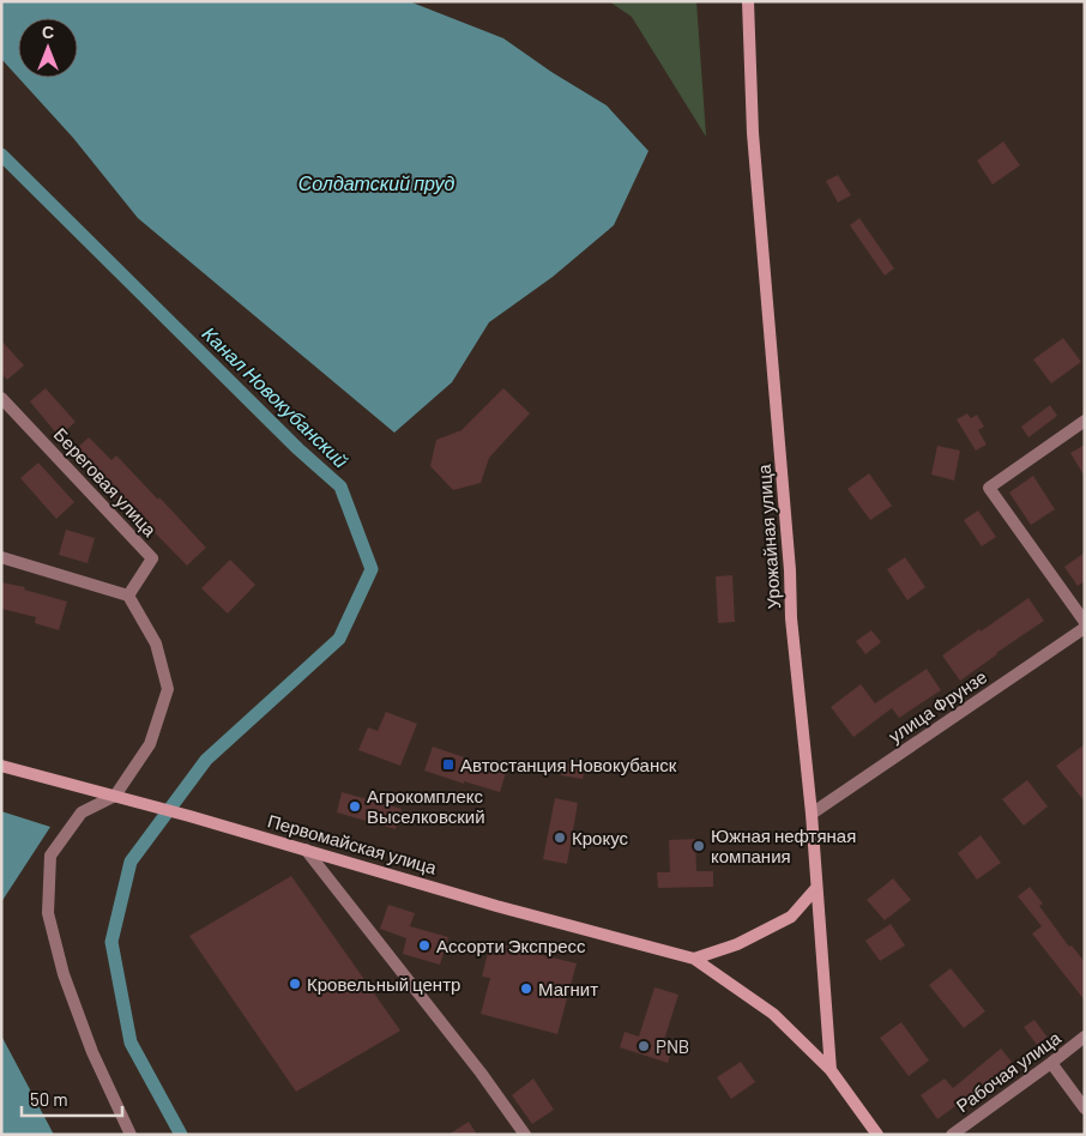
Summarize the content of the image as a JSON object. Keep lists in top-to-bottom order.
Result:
{
  "streets": {
    "main road": ["Урожайная улица", "Первомайская улица"],
    "street": ["Береговая улица", "улица Фрунзе", "Рабочая улица"]
  },
  "crossings": [
    ["Урожайная улица", "улица Фрунзе"],
    ["Урожайная улица", "Первомайская улица"]
  ],
  "water": ["Солдатский пруд", "Канал Новокубанский"],
  "places": {
    "transit": ["Автостанция Новокубанск"],
    "other": [
      "Агрокомплекс Выселковский",
      "Крокус",
      "Южная нефтяная компания",
      "Ассорти Экспресс",
      "Кровельный центр",
      "Магнит",
      "PNB"
    ]
  },
  "scale_bar": "50 m",
  "north": "top"
}
